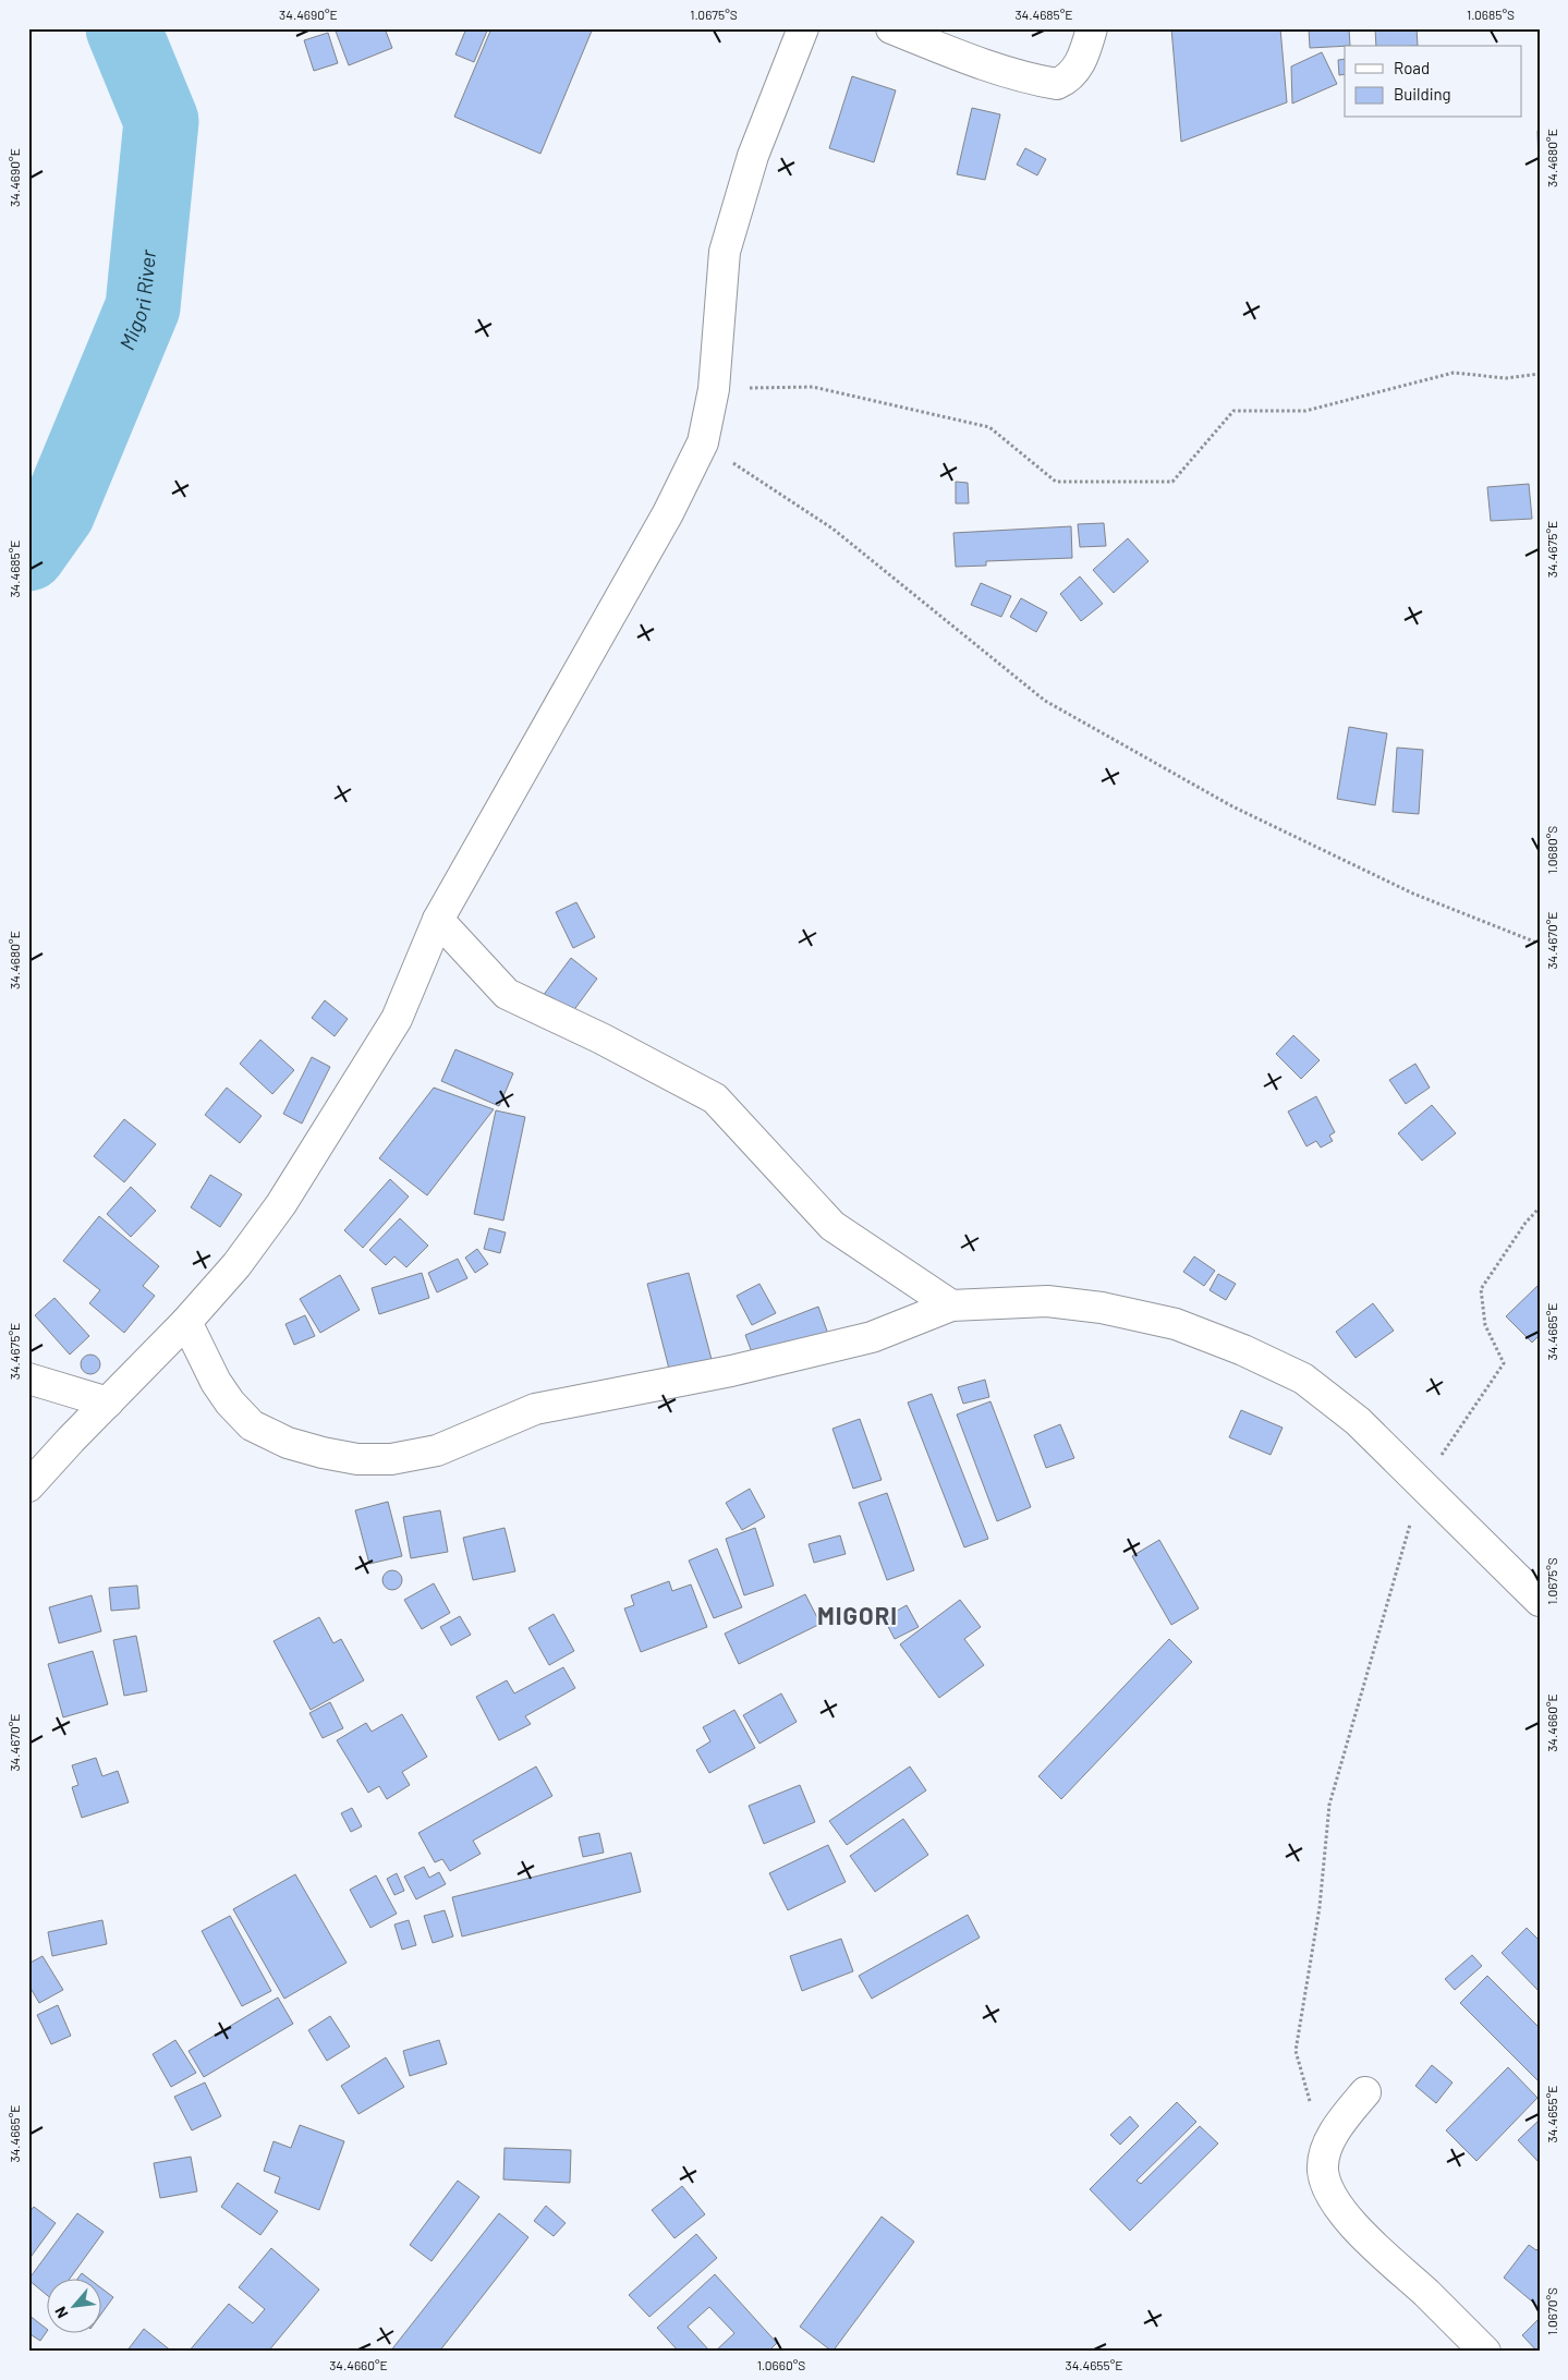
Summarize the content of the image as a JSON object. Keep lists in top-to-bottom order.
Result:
{
  "districts": ["MIGORI"],
  "water": ["Migori River"],
  "legend": ["Road", "Building"],
  "north": "bottom left",
  "coordinates": [
    "34.4690°E",
    "1.0675°S",
    "34.4685°E",
    "1.0685°S",
    "34.4680°E",
    "34.4675°E",
    "1.0680°S",
    "34.4670°E",
    "34.4665°E",
    "34.4660°E",
    "34.4655°E",
    "1.0670°S",
    "1.0660°S"
  ]
}
